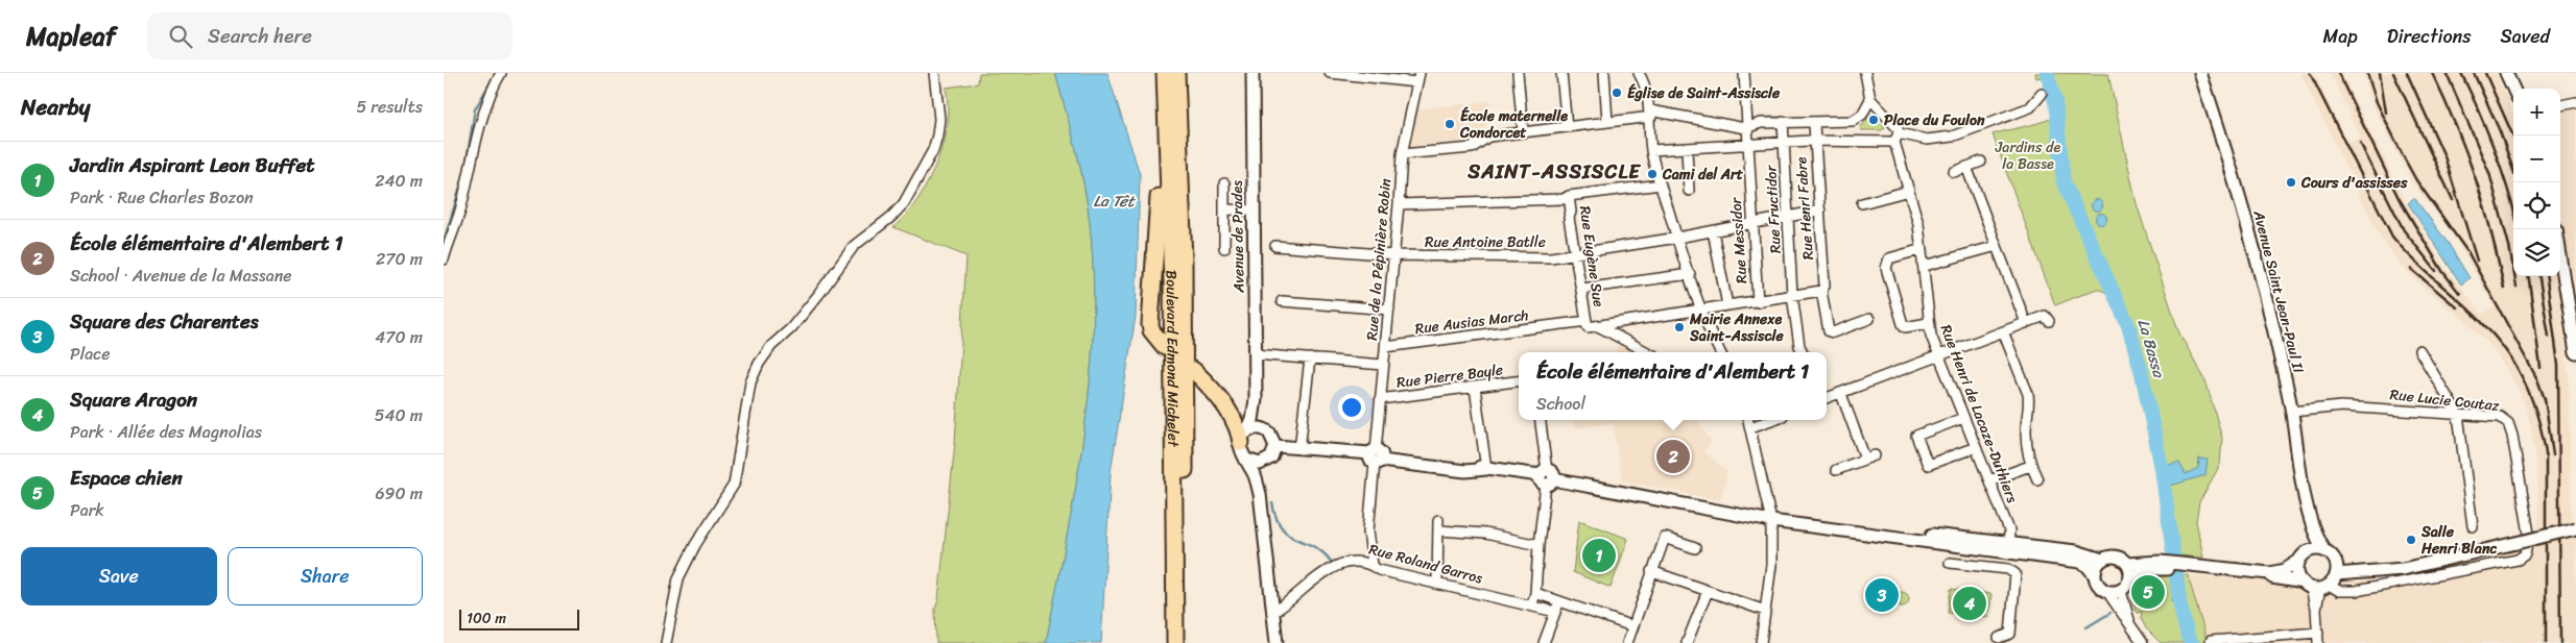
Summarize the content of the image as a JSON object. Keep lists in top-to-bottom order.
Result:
{
  "streets": {
    "highway": ["Boulevard Edmond Michelet"],
    "main road": ["Avenue de Prades", "Avenue Saint Jean-Paul II"],
    "street": [
      "Rue Henri Fabre",
      "Rue Fructidor",
      "Rue Messidor",
      "Rue Antoine Batlle",
      "Rue Eugène Sue",
      "Rue de la Pépinière Robin",
      "Rue Ausias March",
      "Rue Pierre Bayle",
      "Rue Lucie Coutaz",
      "Rue Henri de Lacaze-Duthiers",
      "Rue Roland Garros"
    ]
  },
  "crossings": [
    ["Rue Henri Fabre", "Rue Antoine Batlle"],
    ["Rue Fructidor", "Rue Antoine Batlle"],
    ["Rue Messidor", "Rue Antoine Batlle"],
    ["Rue Antoine Batlle", "Rue Eugène Sue"],
    ["Rue Antoine Batlle", "Rue de la Pépinière Robin"],
    ["Rue Eugène Sue", "Rue Ausias March"],
    ["Rue de la Pépinière Robin", "Rue Ausias March"],
    ["Rue de la Pépinière Robin", "Rue Pierre Bayle"],
    ["Rue de la Pépinière Robin", "Rue Roland Garros"],
    ["Avenue Saint Jean-Paul II", "Rue Lucie Coutaz"]
  ],
  "districts": ["SAINT-ASSISCLE"],
  "water": ["La Têt", "La Bassa"],
  "parks": ["Jardins de la Basse"],
  "places": [
    "Église de Saint-Assiscle",
    "Place du Foulon",
    "École maternelle Condorcet",
    "Cami del Art",
    "Cours d'assisses",
    "Mairie Annexe Saint-Assiscle",
    "Salle Henri Blanc"
  ],
  "scale_bar": "100 m",
  "page": {
    "header": "Mapleaf",
    "search": "Search here",
    "nav": ["Map", "Directions", "Saved"],
    "heading": ["Nearby", "5 results"],
    "map_buttons": ["+", "−"],
    "list": [
      {
        "mark": "1",
        "name": "Jardin Aspirant Leon Buffet",
        "note": "Park · Rue Charles Bozon",
        "value": "240 m"
      },
      {
        "mark": "2",
        "name": "École élémentaire d'Alembert 1",
        "note": "School · Avenue de la Massane",
        "value": "270 m"
      },
      {
        "mark": "3",
        "name": "Square des Charentes",
        "note": "Place",
        "value": "470 m"
      },
      {
        "mark": "4",
        "name": "Square Aragon",
        "note": "Park · Allée des Magnolias",
        "value": "540 m"
      },
      {
        "mark": "5",
        "name": "Espace chien",
        "note": "Park",
        "value": "690 m"
      }
    ],
    "popup": ["École élémentaire d'Alembert 1", "School"],
    "pins": [
      "2",
      "1",
      "5",
      "3",
      "4"
    ],
    "buttons": ["Save", "Share"],
    "scale": "100 m"
  }
}
